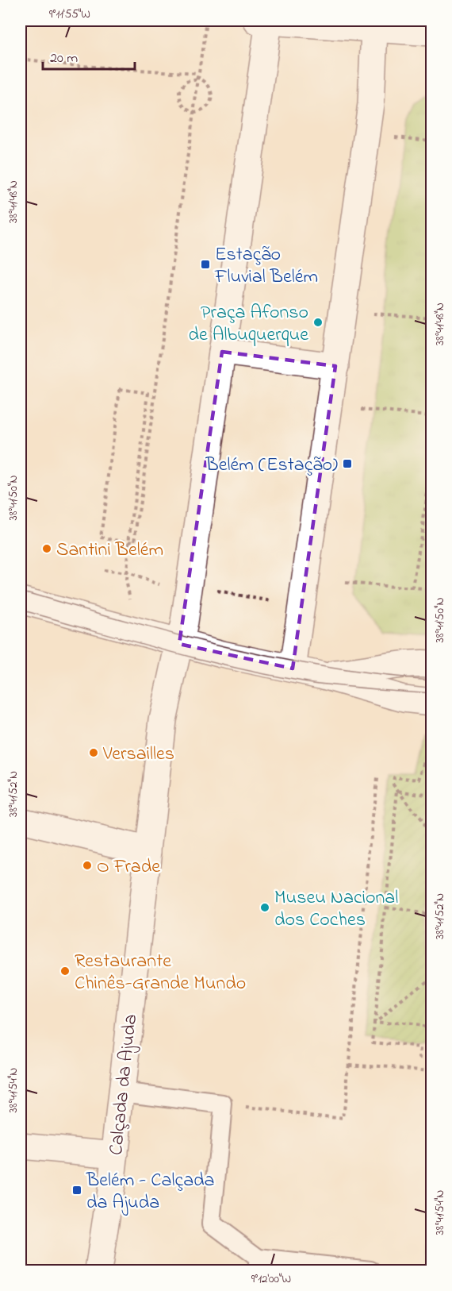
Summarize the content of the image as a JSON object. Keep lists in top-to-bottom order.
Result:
{
  "streets": {
    "street": ["Calçada da Ajuda"]
  },
  "places": {
    "transit": ["Estação Fluvial Belém", "Belém (Estação)", "Belém - Calçada da Ajuda"],
    "other": [
      "Praça Afonso de Albuquerque",
      "Santini Belém",
      "Versailles",
      "O Frade",
      "Museu Nacional dos Coches",
      "Restaurante Chinês-Grande Mundo"
    ]
  },
  "scale_bar": "20 m",
  "coordinates": [
    "9°11'55\"W",
    "38°41'48\"N",
    "38°41'50\"N",
    "38°41'52\"N",
    "38°41'54\"N",
    "9°12'00\"W"
  ]
}
